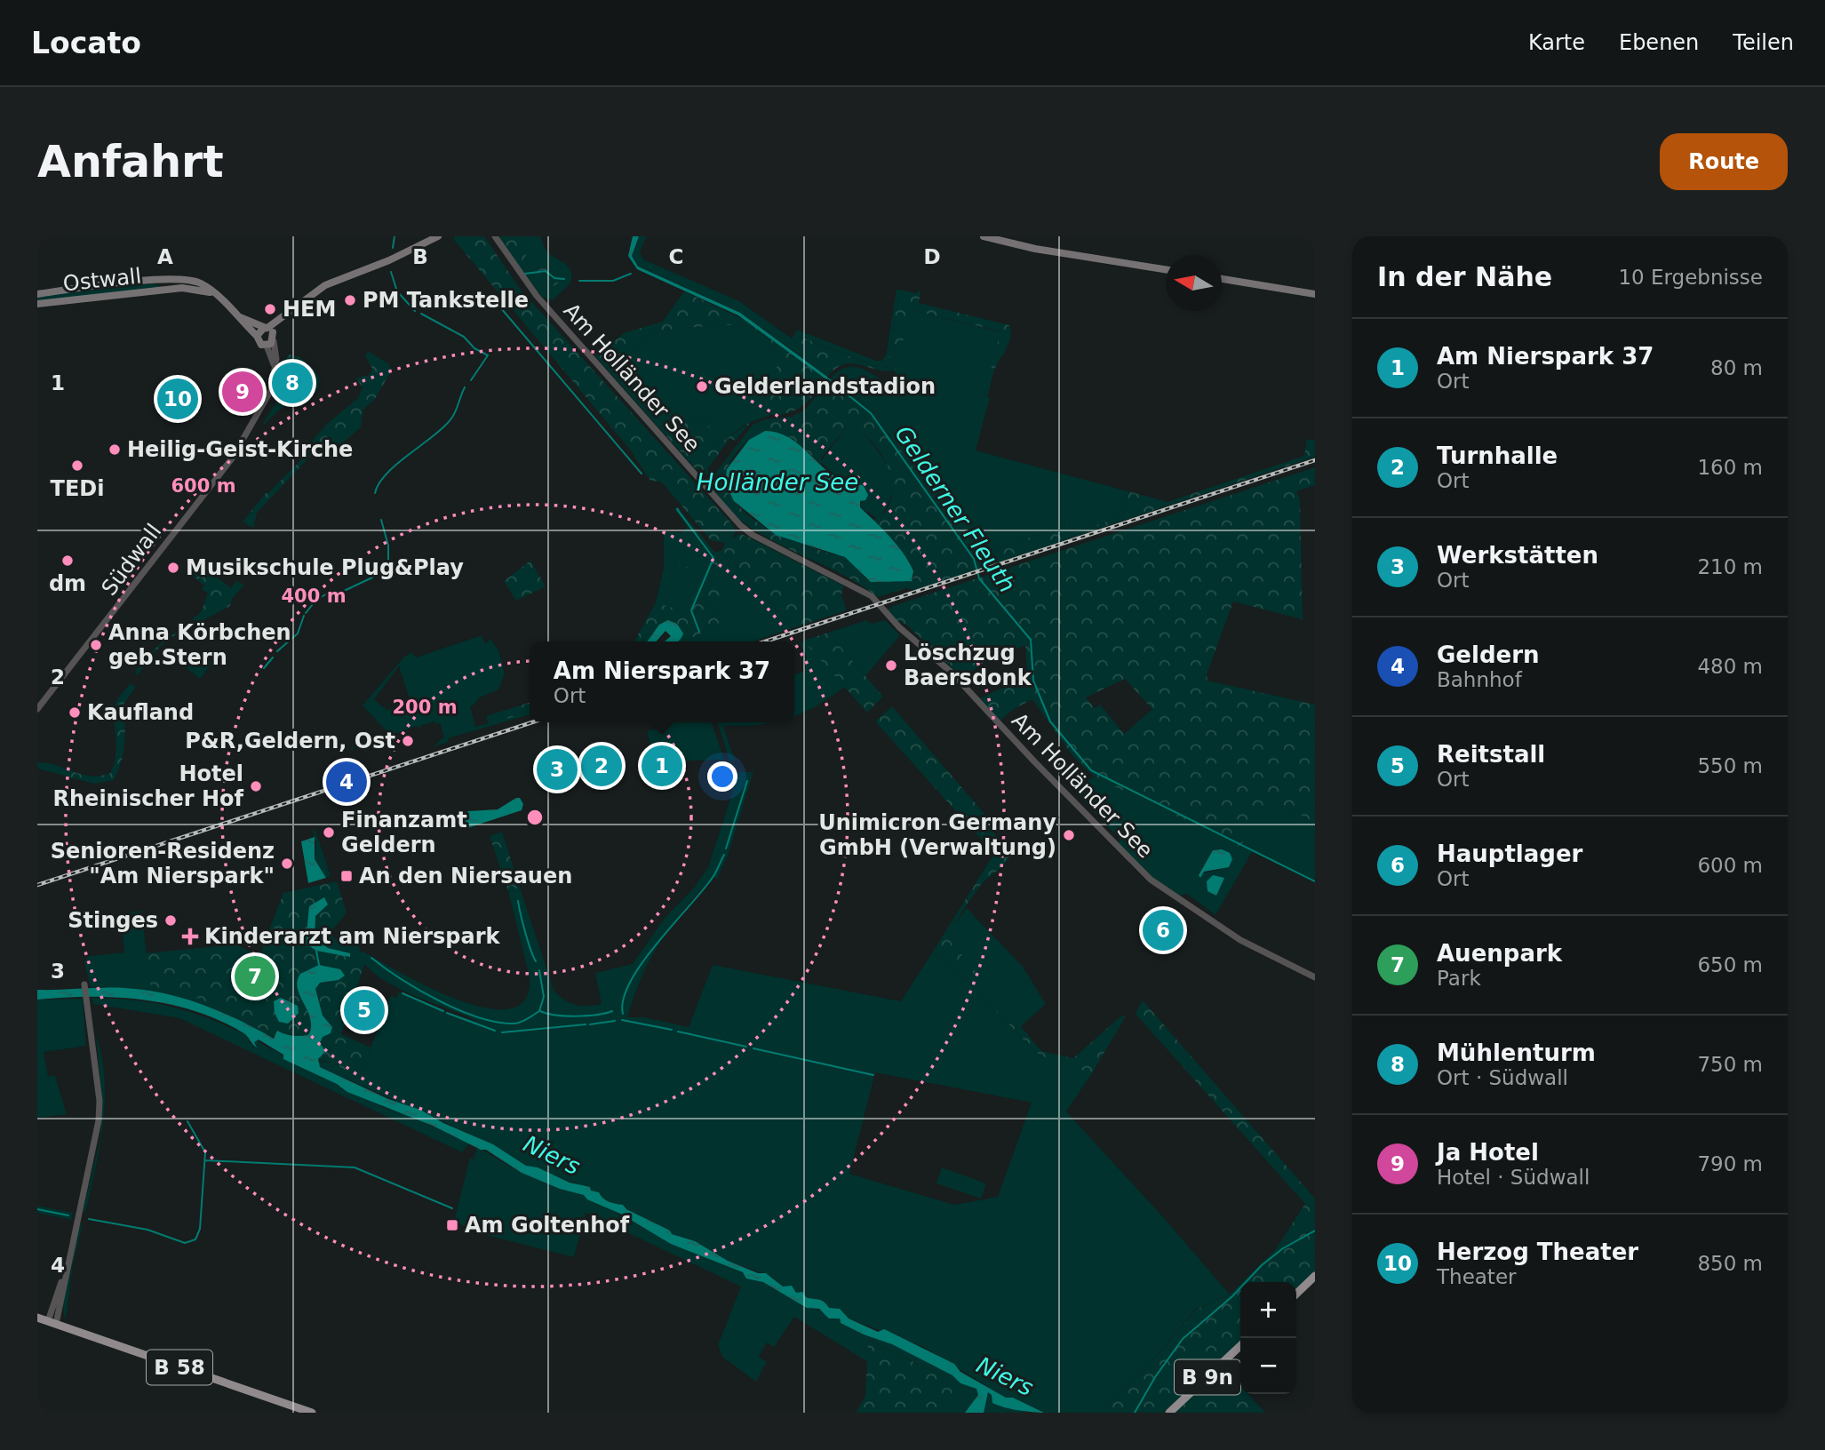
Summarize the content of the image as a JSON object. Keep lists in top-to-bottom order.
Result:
{
  "streets": {
    "main road": ["Ostwall", "B 58", "B 9n"],
    "street": ["Am Holländer See", "Südwall"]
  },
  "crossings": [
    ["Ostwall", "Südwall"]
  ],
  "water": ["Holländer See", "Gelderner Fleuth", "Niers"],
  "places": {
    "other": [
      "PM Tankstelle",
      "HEM",
      "Gelderlandstadion",
      "Heilig-Geist-Kirche",
      "TEDi",
      "dm",
      "Musikschule Plug&Play",
      "Anna Körbchen geb.Stern",
      "Löschzug Baersdonk",
      "Kaufland",
      "P&R,Geldern, Ost",
      "Hotel Rheinischer Hof",
      "Finanzamt Geldern",
      "Unimicron Germany GmbH (Verwaltung)",
      "Senioren-Residenz \"Am Nierspark\"",
      "Stinges"
    ],
    "transit": ["An den Niersauen", "Am Goltenhof"],
    "health": ["Kinderarzt am Nierspark"]
  },
  "north": "left",
  "page": {
    "header": "Locato",
    "nav": ["Karte", "Ebenen", "Teilen"],
    "buttons": "Route",
    "title": "Anfahrt",
    "heading": ["In der Nähe", "10 Ergebnisse"],
    "list": [
      {
        "mark": "1",
        "name": "Am Nierspark 37",
        "note": "Ort",
        "value": "80 m"
      },
      {
        "mark": "2",
        "name": "Turnhalle",
        "note": "Ort",
        "value": "160 m"
      },
      {
        "mark": "3",
        "name": "Werkstätten",
        "note": "Ort",
        "value": "210 m"
      },
      {
        "mark": "4",
        "name": "Geldern",
        "note": "Bahnhof",
        "value": "480 m"
      },
      {
        "mark": "5",
        "name": "Reitstall",
        "note": "Ort",
        "value": "550 m"
      },
      {
        "mark": "6",
        "name": "Hauptlager",
        "note": "Ort",
        "value": "600 m"
      },
      {
        "mark": "7",
        "name": "Auenpark",
        "note": "Park",
        "value": "650 m"
      },
      {
        "mark": "8",
        "name": "Mühlenturm",
        "note": "Ort · Südwall",
        "value": "750 m"
      },
      {
        "mark": "9",
        "name": "Ja Hotel",
        "note": "Hotel · Südwall",
        "value": "790 m"
      },
      {
        "mark": "10",
        "name": "Herzog Theater",
        "note": "Theater",
        "value": "850 m"
      }
    ],
    "pins": [
      "8",
      "9",
      "10",
      "1",
      "2",
      "3",
      "4",
      "6",
      "7",
      "5"
    ],
    "popup": ["Am Nierspark 37", "Ort"],
    "map_buttons": ["+", "−"]
  },
  "grid": {
    "columns": [
      "A",
      "B",
      "C",
      "D"
    ],
    "rows": [
      "1",
      "2",
      "3",
      "4"
    ]
  },
  "rings": ["600 m", "400 m", "200 m"]
}
